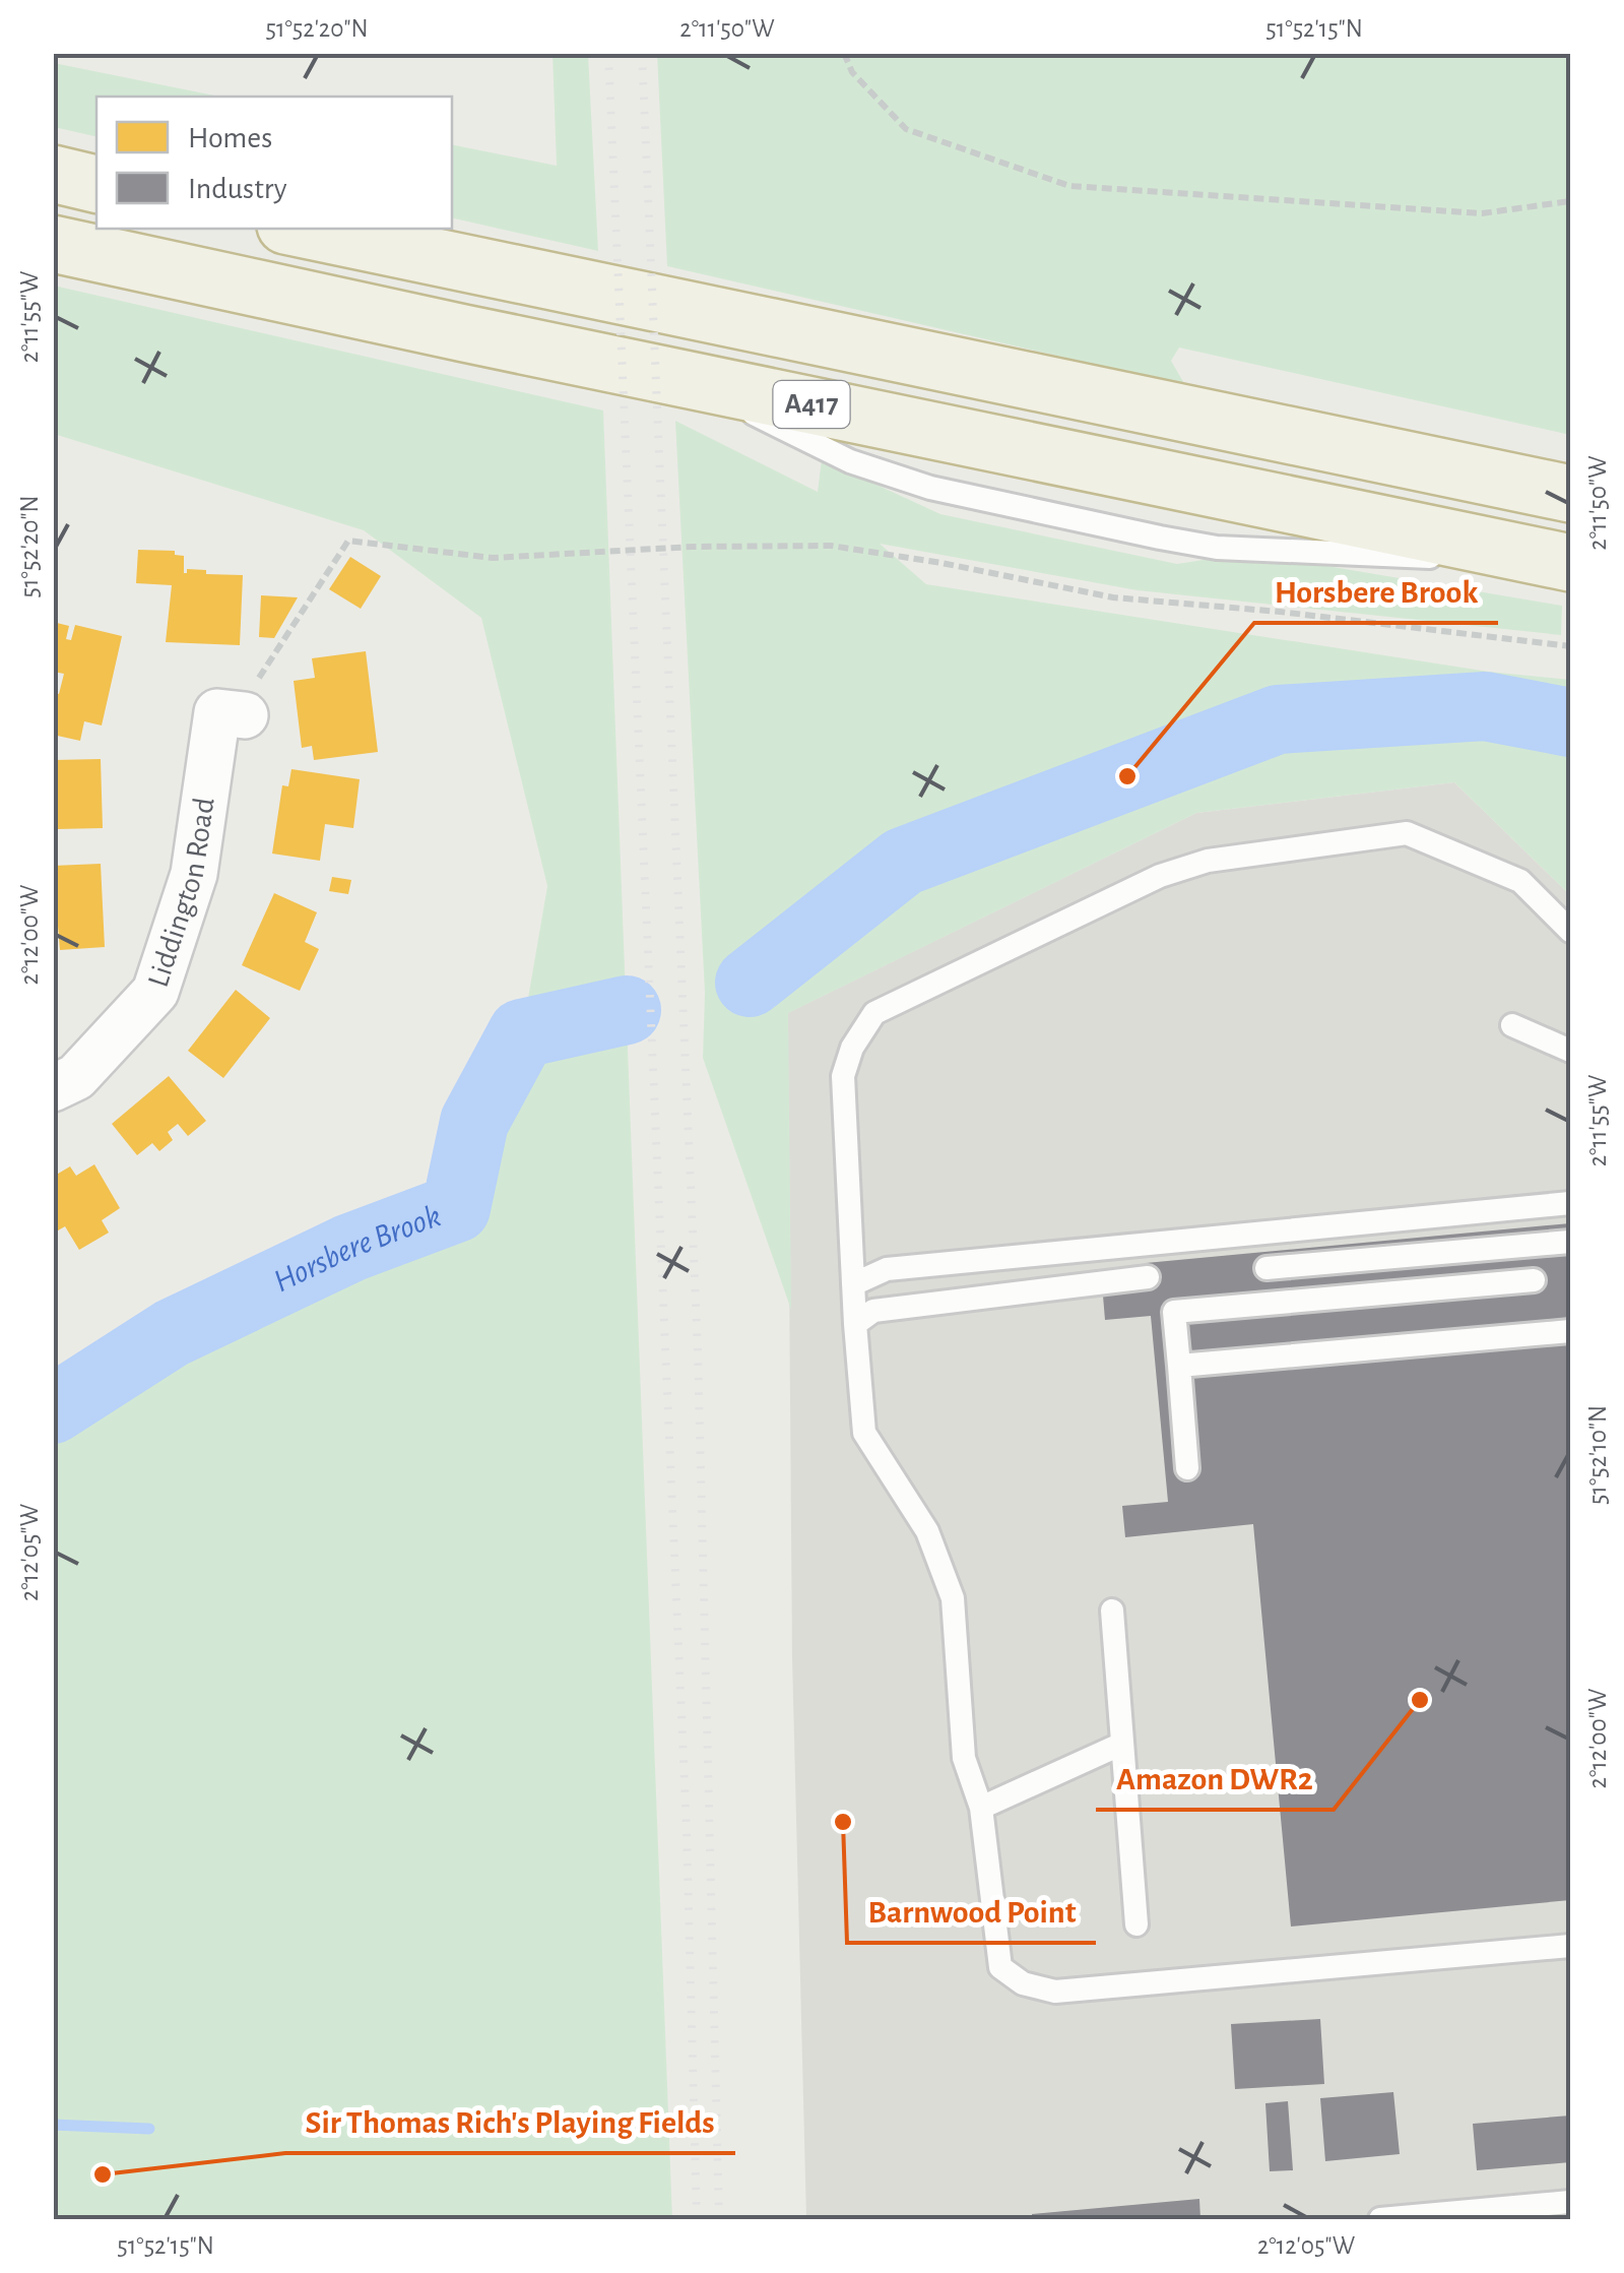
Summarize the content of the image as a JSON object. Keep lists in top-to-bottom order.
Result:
{
  "streets": {
    "highway": ["A417"],
    "street": ["Liddington Road"]
  },
  "water": ["Horsbere Brook"],
  "places": [
    "Horsbere Brook",
    "Amazon DWR2",
    "Barnwood Point",
    "Sir Thomas Rich's Playing Fields"
  ],
  "legend": ["Homes", "Industry"],
  "coordinates": [
    "51°52'20\"N",
    "2°11'50\"W",
    "51°52'15\"N",
    "2°11'55\"W",
    "2°12'00\"W",
    "51°52'10\"N",
    "2°12'05\"W"
  ]
}
